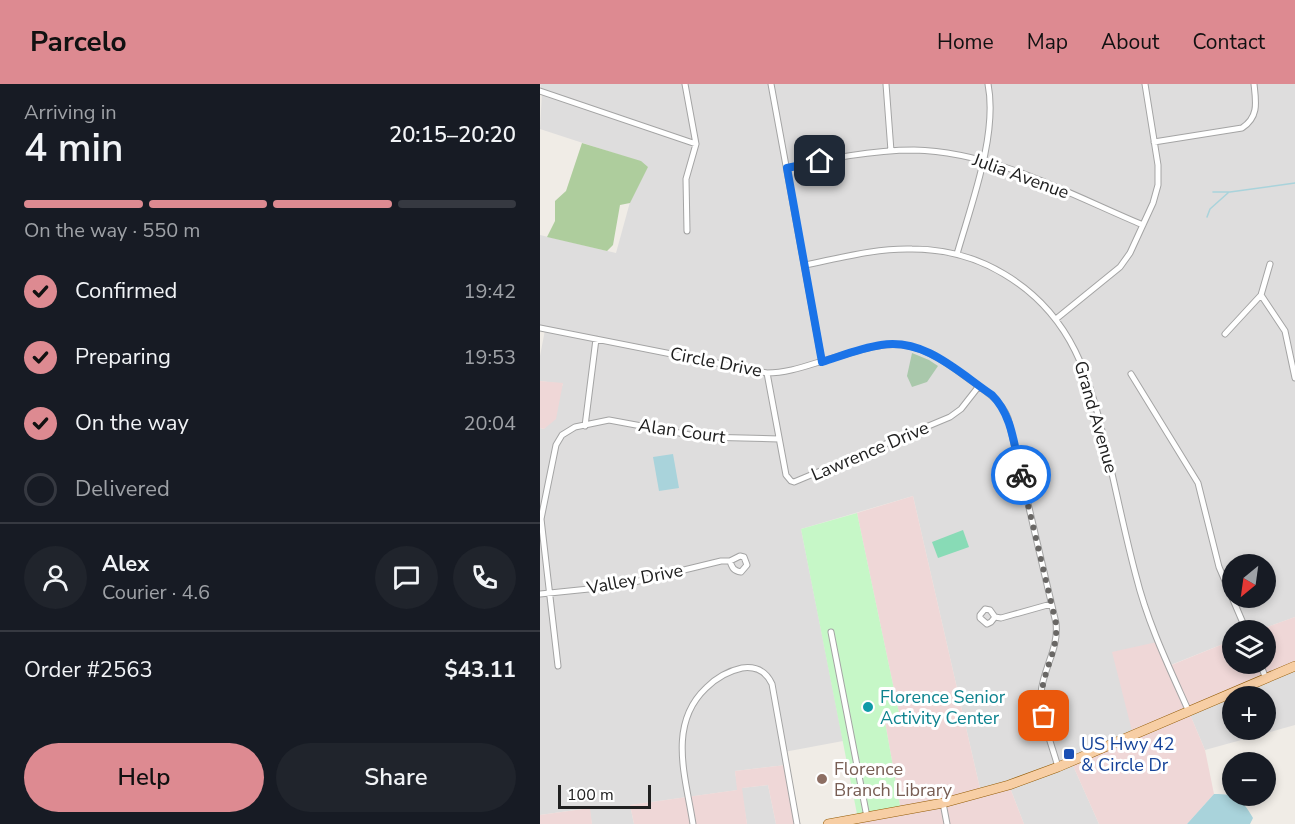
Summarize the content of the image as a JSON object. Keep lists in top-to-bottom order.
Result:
{
  "streets": {
    "street": [
      "Julia Avenue",
      "Circle Drive",
      "Grand Avenue",
      "Alan Court",
      "Lawrence Drive",
      "Valley Drive"
    ]
  },
  "crossings": [
    ["Circle Drive", "Lawrence Drive"],
    ["Alan Court", "Lawrence Drive"],
    ["Alan Court", "Valley Drive"]
  ],
  "places": {
    "other": ["Florence Senior Activity Center", "Florence Branch Library"],
    "transit": ["US Hwy 42 & Circle Dr"]
  },
  "scale_bar": "100 m",
  "north": "bottom left",
  "page": {
    "header": "Parcelo",
    "nav": [
      "Home",
      "Map",
      "About",
      "Contact"
    ],
    "heading": ["4 min", "Arriving in", "20:15–20:20"],
    "panel": [
      "Alex",
      "Courier · 4.6",
      "Order #2563",
      "$43.11"
    ],
    "bar": "On the way · 550 m",
    "list": [
      ["Confirmed", "19:42"],
      ["Preparing", "19:53"],
      ["On the way", "20:04"],
      "Delivered"
    ],
    "map_buttons": ["+", "−"],
    "buttons": ["Help", "Share"],
    "scale": "100 m"
  }
}
